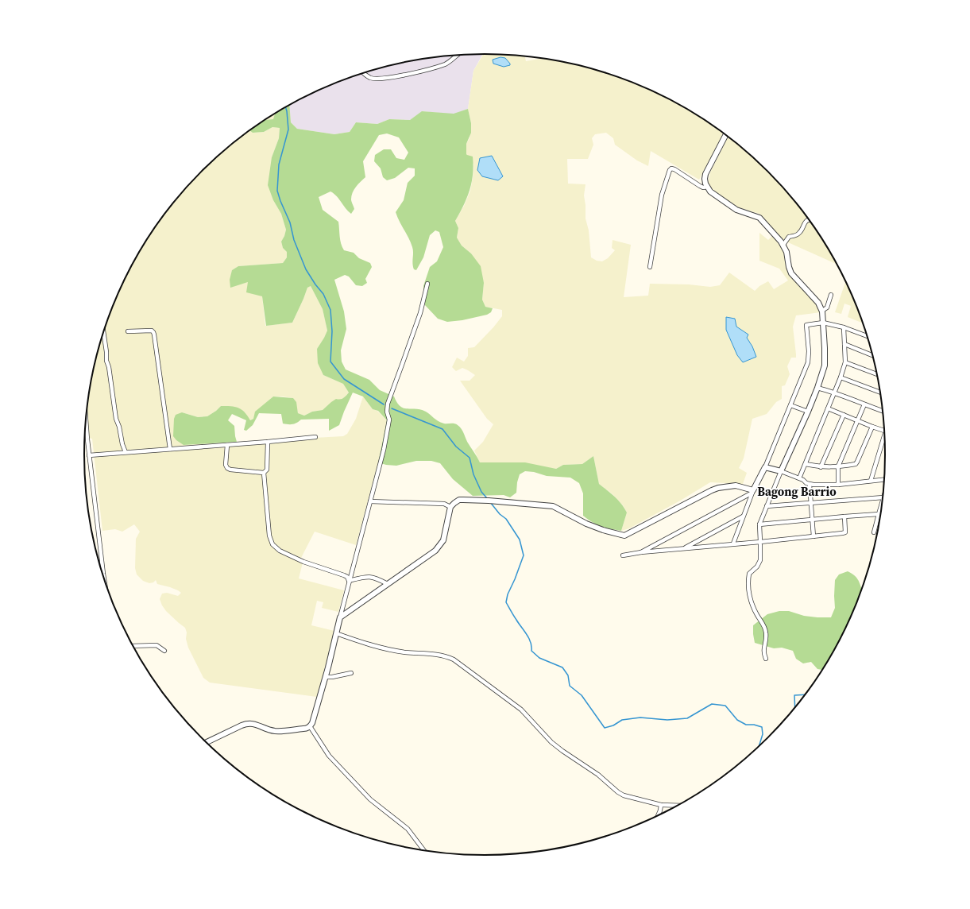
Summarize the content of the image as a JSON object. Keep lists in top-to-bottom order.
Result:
{
  "districts": ["Bagong Barrio"]
}
